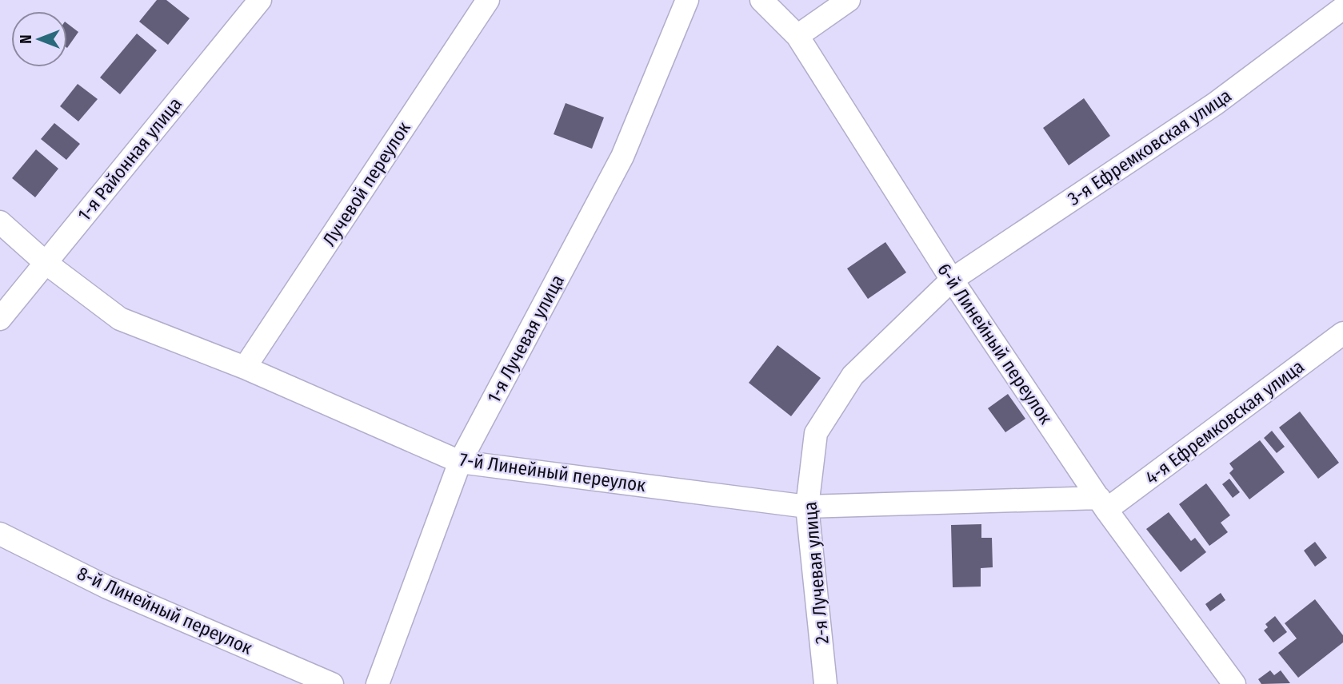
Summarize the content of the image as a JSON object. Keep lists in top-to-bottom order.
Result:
{
  "streets": {
    "street": [
      "3-я Ефремковская улица",
      "1-я Районная улица",
      "Лучевой переулок",
      "1-я Лучевая улица",
      "6-й Линейный переулок",
      "4-я Ефремковская улица",
      "7-й Линейный переулок",
      "2-я Лучевая улица",
      "8-й Линейный переулок"
    ]
  },
  "crossings": [
    ["3-я Ефремковская улица", "6-й Линейный переулок"],
    ["3-я Ефремковская улица", "2-я Лучевая улица"],
    ["1-я Районная улица", "7-й Линейный переулок"],
    ["Лучевой переулок", "7-й Линейный переулок"],
    ["1-я Лучевая улица", "7-й Линейный переулок"],
    ["6-й Линейный переулок", "4-я Ефремковская улица"],
    ["6-й Линейный переулок", "7-й Линейный переулок"],
    ["6-й Линейный переулок", "2-я Лучевая улица"],
    ["4-я Ефремковская улица", "7-й Линейный переулок"],
    ["7-й Линейный переулок", "2-я Лучевая улица"]
  ],
  "north": "left"
}
